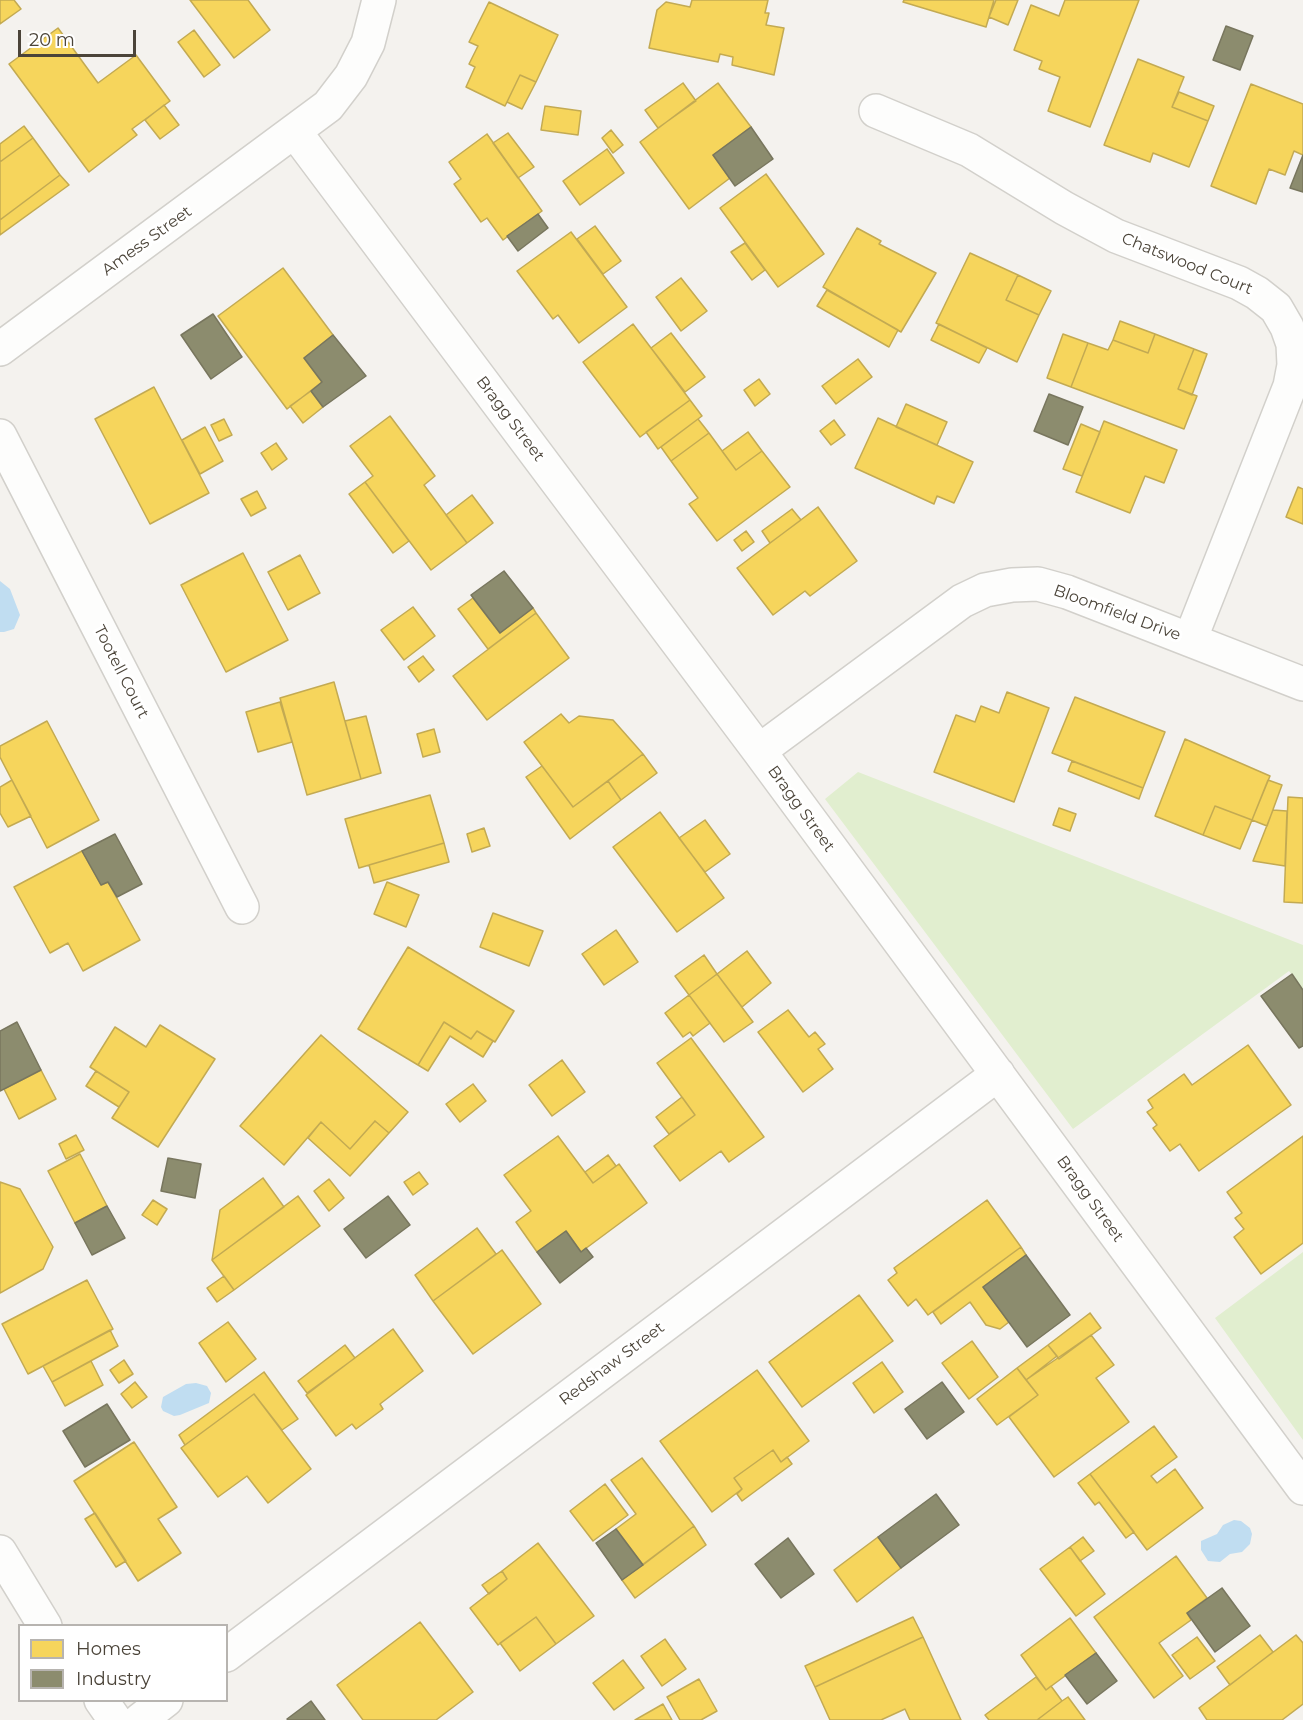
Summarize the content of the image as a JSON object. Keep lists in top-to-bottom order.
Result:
{
  "streets": {
    "street": [
      "Amess Street",
      "Chatswood Court",
      "Bragg Street",
      "Bloomfield Drive",
      "Tootell Court",
      "Redshaw Street"
    ]
  },
  "crossings": [
    ["Amess Street", "Bragg Street"],
    ["Chatswood Court", "Bloomfield Drive"],
    ["Bragg Street", "Bloomfield Drive"],
    ["Bragg Street", "Redshaw Street"]
  ],
  "legend": ["Homes", "Industry"],
  "scale_bar": "20 m"
}
